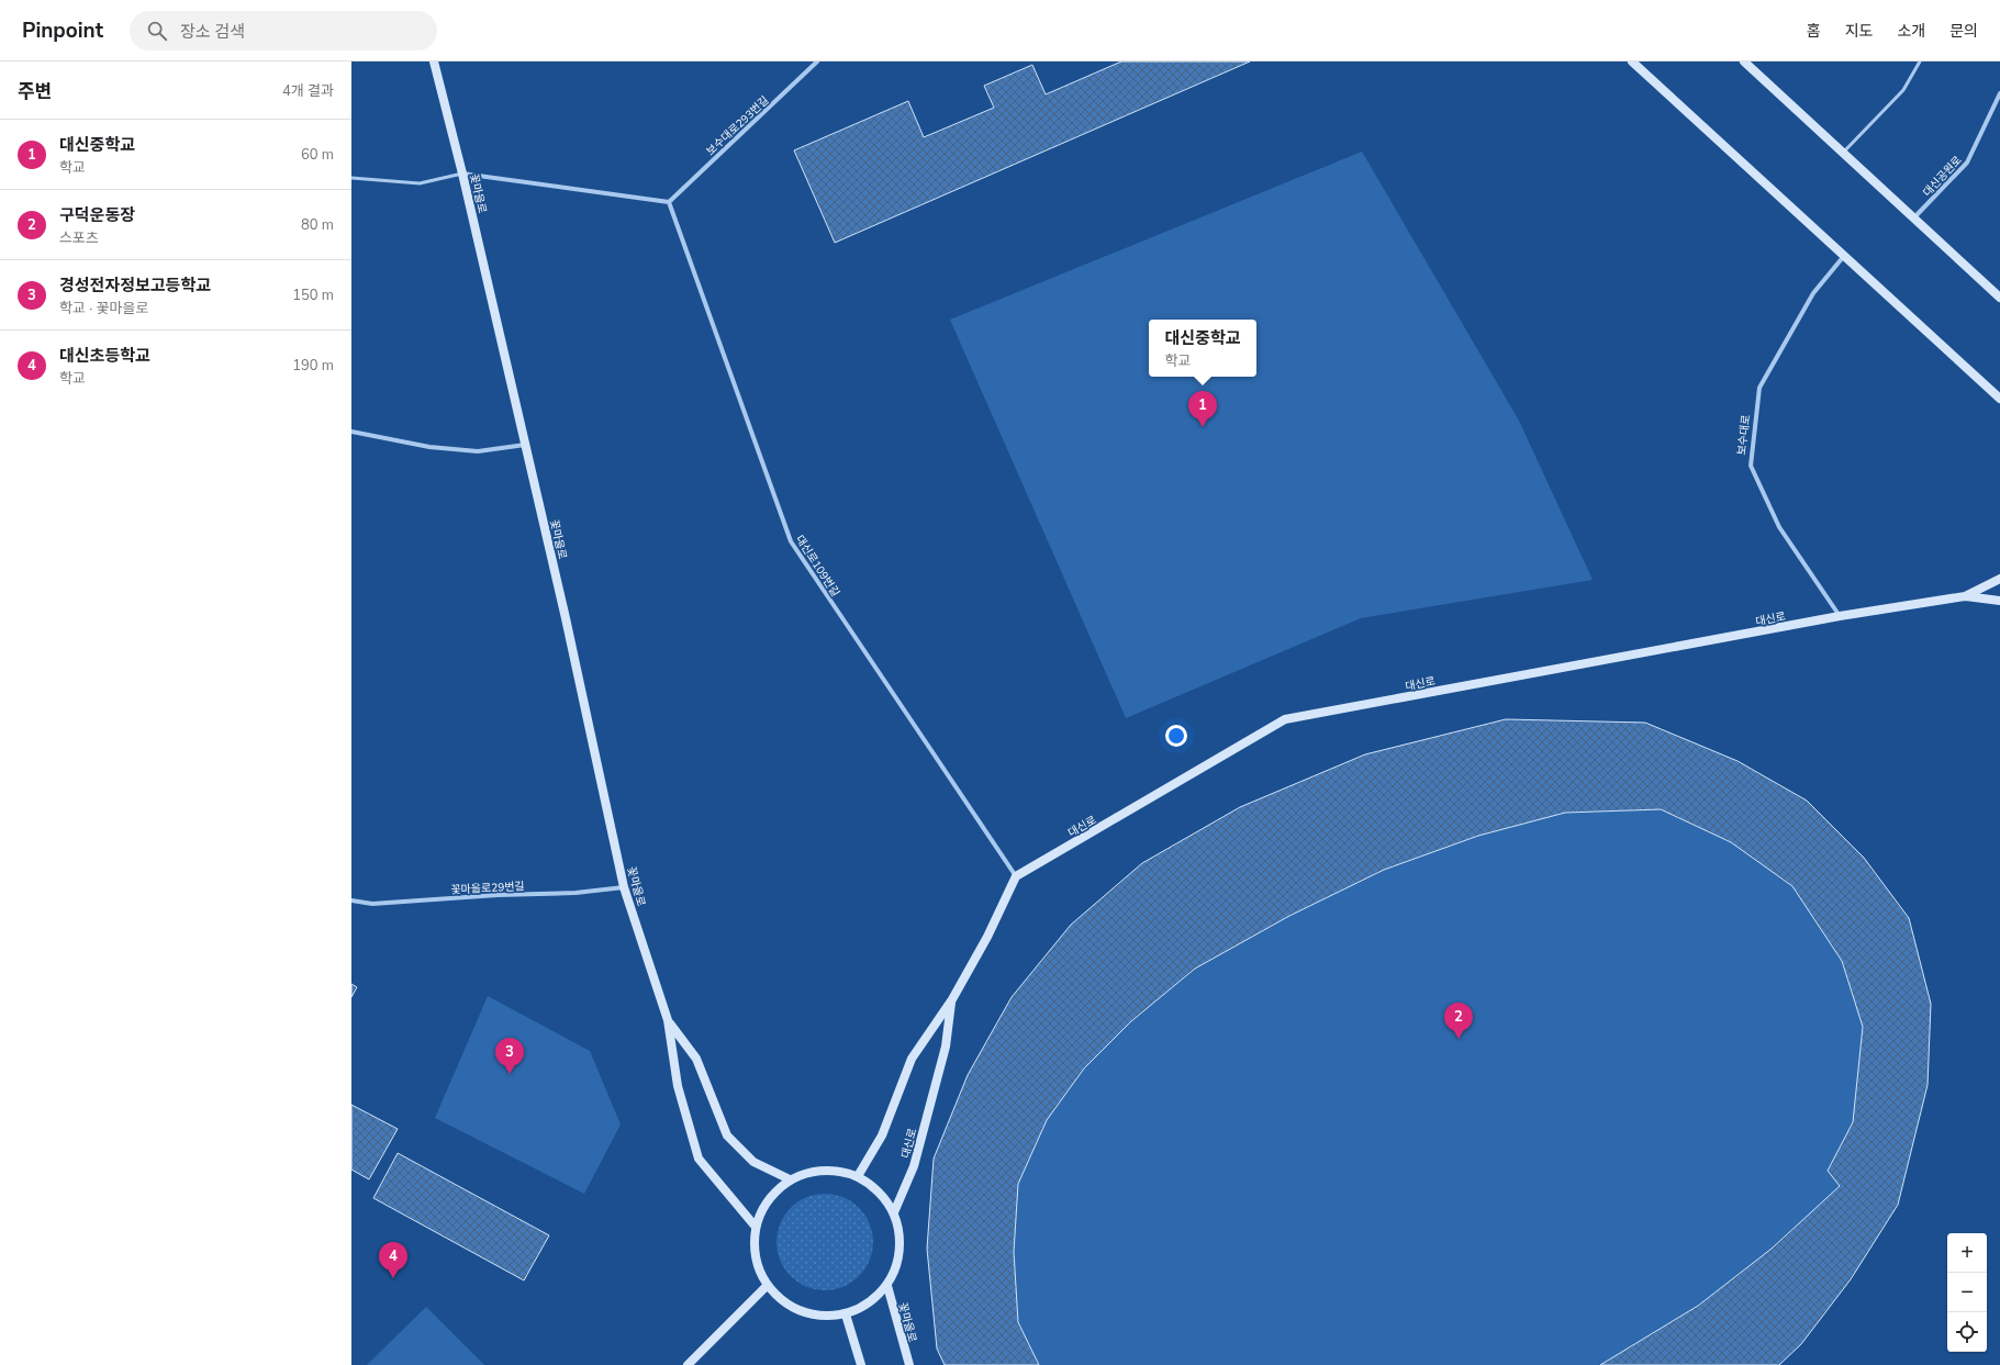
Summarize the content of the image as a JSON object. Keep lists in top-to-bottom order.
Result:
{
  "streets": {
    "main road": ["꽃마을로", "대신로"],
    "street": [
      "보수대로293번길",
      "대신공원로",
      "보수대로",
      "대신로109번길",
      "꽃마을로29번길"
    ]
  },
  "crossings": [
    ["보수대로293번길", "대신로109번길"],
    ["꽃마을로", "대신로"],
    ["꽃마을로", "꽃마을로29번길"],
    ["보수대로", "대신로"],
    ["대신로109번길", "대신로"]
  ],
  "page": {
    "header": "Pinpoint",
    "search": "장소 검색",
    "nav": [
      "홈",
      "지도",
      "소개",
      "문의"
    ],
    "heading": ["주변", "4개 결과"],
    "list": [
      {
        "mark": "1",
        "name": "대신중학교",
        "note": "학교",
        "value": "60 m"
      },
      {
        "mark": "2",
        "name": "구덕운동장",
        "note": "스포츠",
        "value": "80 m"
      },
      {
        "mark": "3",
        "name": "경성전자정보고등학교",
        "note": "학교 · 꽃마을로",
        "value": "150 m"
      },
      {
        "mark": "4",
        "name": "대신초등학교",
        "note": "학교",
        "value": "190 m"
      }
    ],
    "popup": ["대신중학교", "학교"],
    "pins": [
      "1",
      "2",
      "3",
      "4"
    ],
    "map_buttons": ["+", "−"]
  }
}
